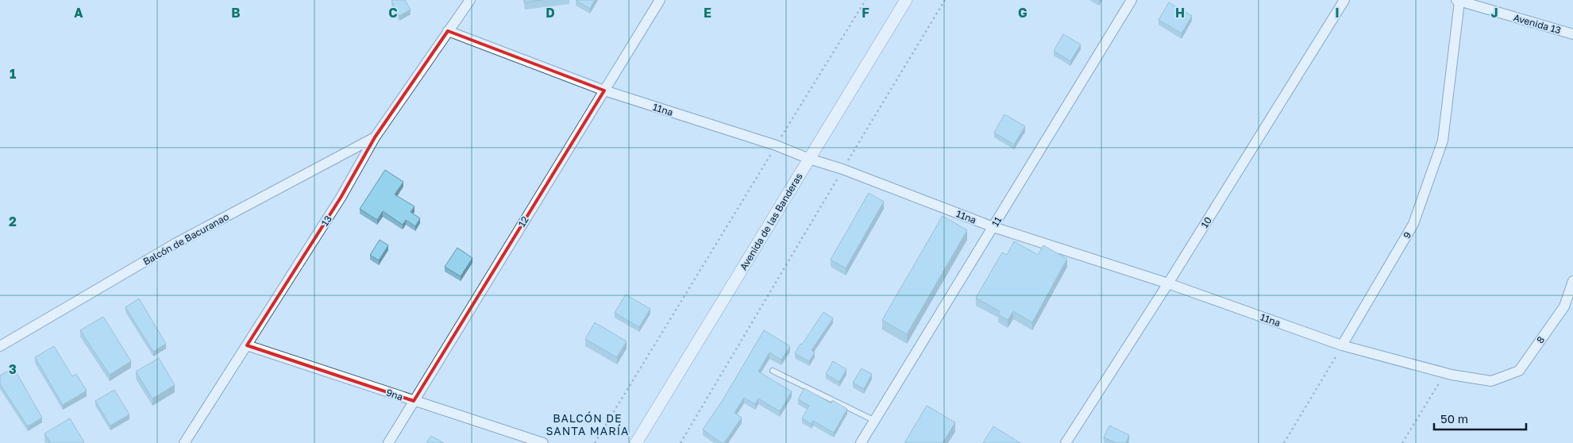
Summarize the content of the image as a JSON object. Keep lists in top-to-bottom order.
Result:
{
  "streets": {
    "street": [
      "Avenida 13",
      "11na",
      "13",
      "12",
      "Avenida de las Banderas",
      "11",
      "10",
      "9",
      "Balcón de Bacuranao",
      "8",
      "9na"
    ]
  },
  "crossings": [
    ["Avenida 13", "9"],
    ["11na", "13"],
    ["11na", "12"],
    ["11na", "Avenida de las Banderas"],
    ["11na", "11"],
    ["11na", "10"],
    ["11na", "9"],
    ["11na", "8"],
    ["13", "Balcón de Bacuranao"],
    ["13", "9na"],
    ["12", "9na"]
  ],
  "districts": ["BALCÓN DE SANTA MARÍA"],
  "scale_bar": "50 m",
  "grid": {
    "columns": [
      "A",
      "B",
      "C",
      "D",
      "E",
      "F",
      "G",
      "H",
      "I",
      "J"
    ],
    "rows": ["1", "2", "3"]
  }
}
